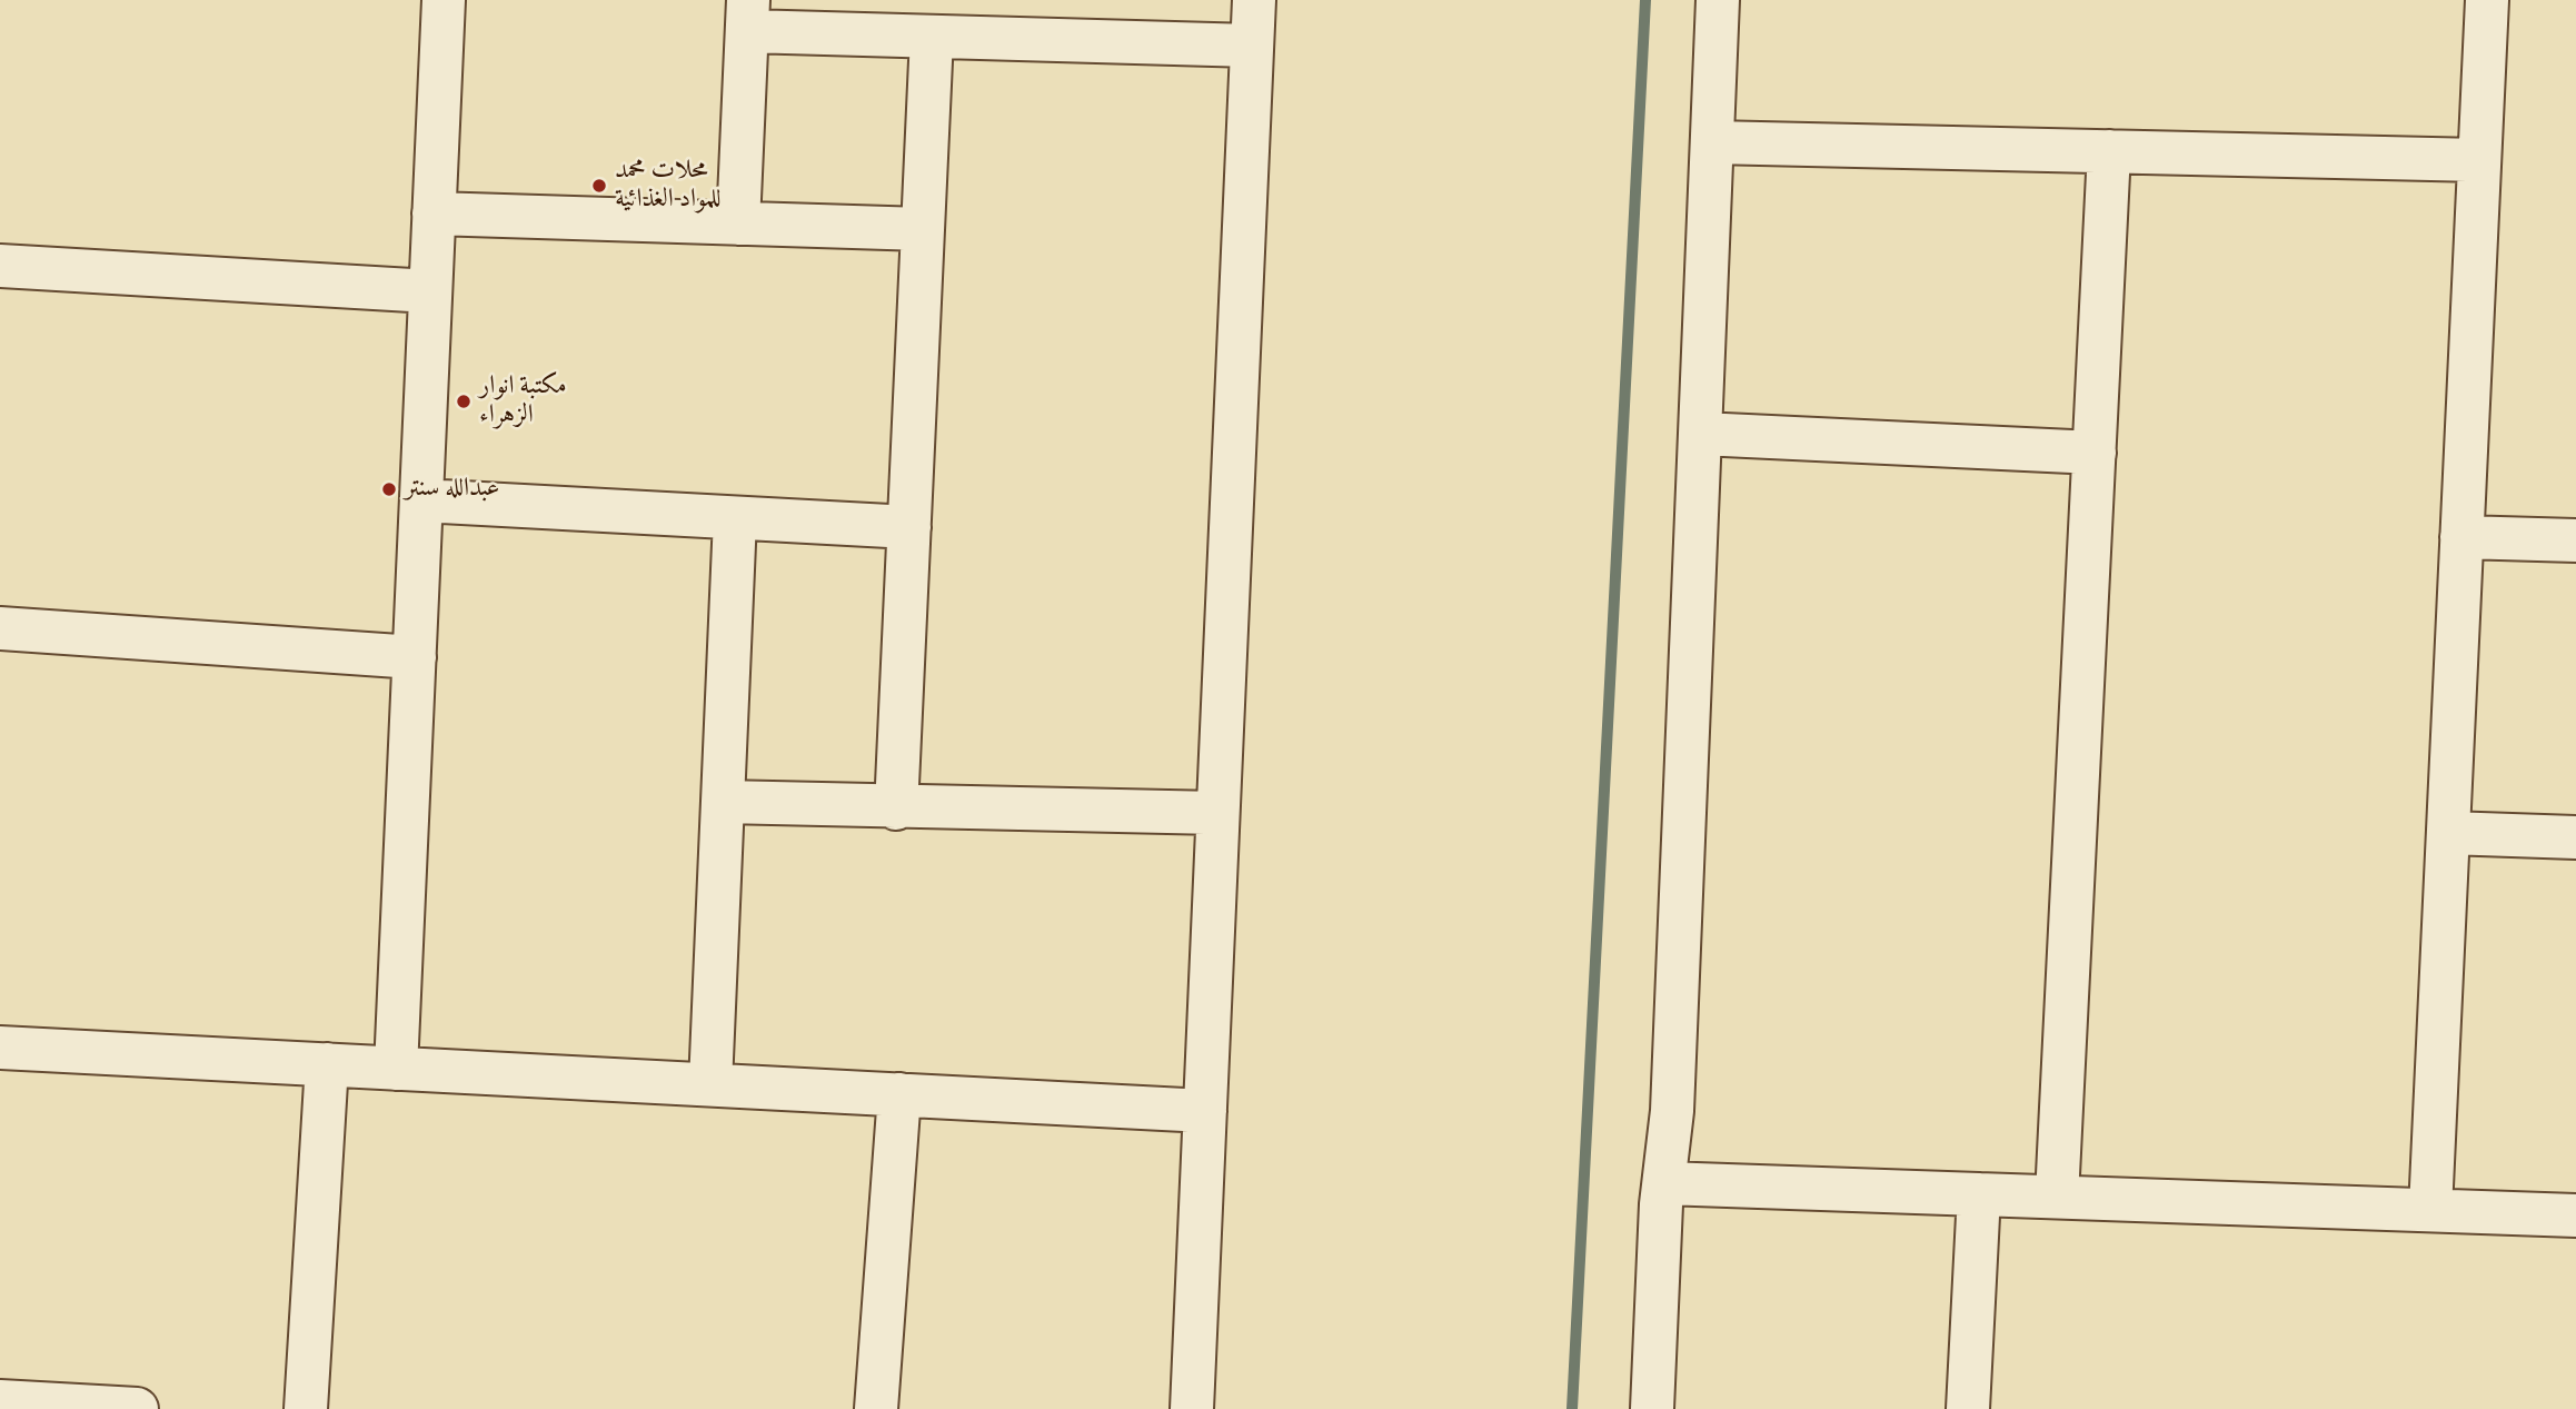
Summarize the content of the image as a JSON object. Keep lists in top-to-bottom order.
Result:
{
  "places": ["محلات محمد للمواد الغذائية", "مكتبة انوار الزهراء", "عبدالله سنتر"]
}
